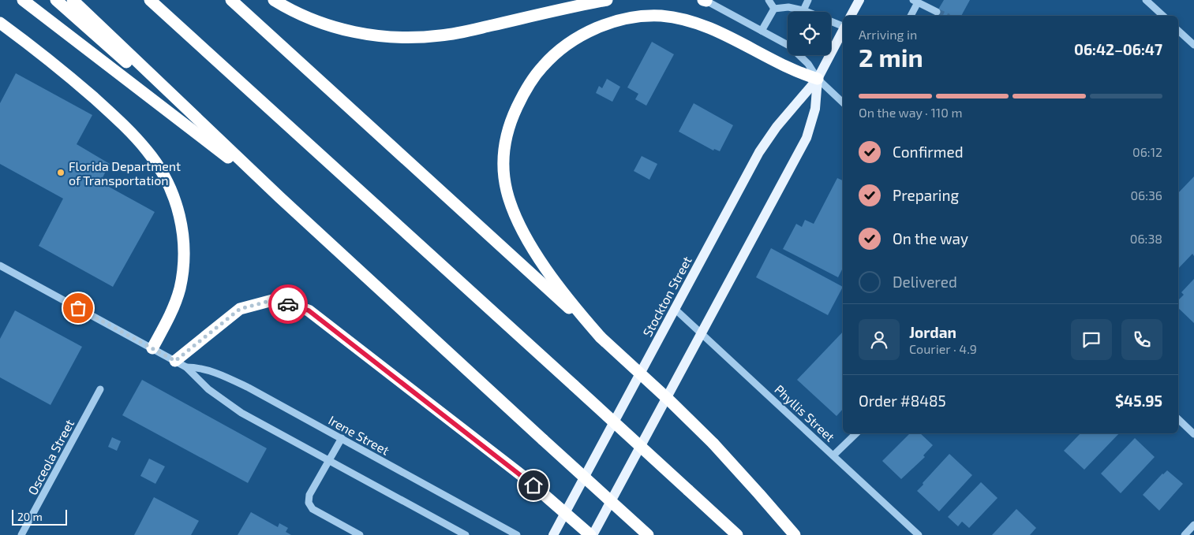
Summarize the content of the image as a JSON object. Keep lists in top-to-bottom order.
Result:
{
  "streets": {
    "main road": ["Stockton Street"],
    "street": ["Phyllis Street", "Irene Street", "Osceola Street"]
  },
  "crossings": [
    ["Stockton Street", "Phyllis Street"]
  ],
  "places": ["Florida Department of Transportation"],
  "scale_bar": "20 m",
  "page": {
    "heading": ["2 min", "Arriving in", "06:42–06:47"],
    "panel": [
      "Jordan",
      "Courier · 4.9",
      "Order #8485",
      "$45.95"
    ],
    "bar": "On the way · 110 m",
    "list": [
      ["Confirmed", "06:12"],
      ["Preparing", "06:36"],
      ["On the way", "06:38"],
      "Delivered"
    ],
    "scale": "20 m"
  }
}
